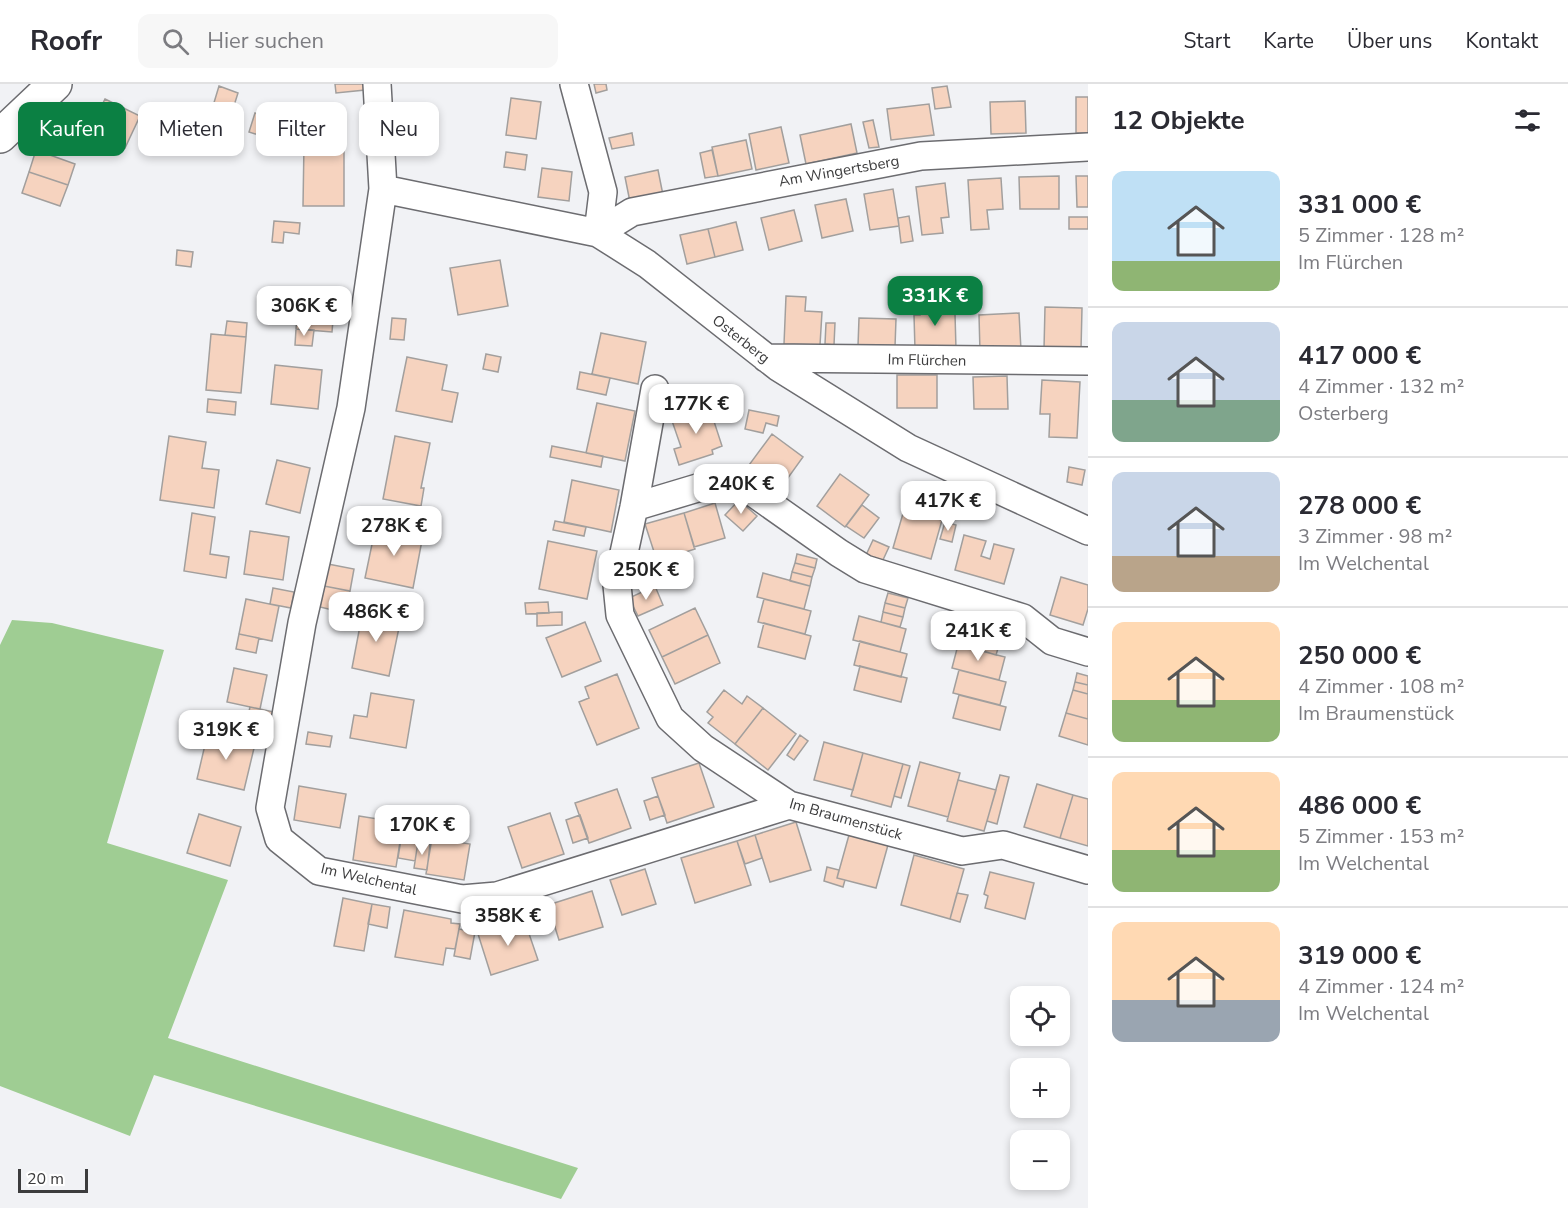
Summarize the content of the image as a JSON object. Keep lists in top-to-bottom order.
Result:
{
  "streets": {
    "street": [
      "Am Wingertsberg",
      "Osterberg",
      "Im Flürchen",
      "Im Braumenstück",
      "Im Welchental"
    ]
  },
  "crossings": [
    ["Am Wingertsberg", "Osterberg"],
    ["Osterberg", "Im Flürchen"],
    ["Osterberg", "Im Welchental"],
    ["Im Braumenstück", "Im Welchental"]
  ],
  "scale_bar": "20 m",
  "page": {
    "header": "Roofr",
    "search": "Hier suchen",
    "nav": [
      "Start",
      "Karte",
      "Über uns",
      "Kontakt"
    ],
    "heading": "12 Objekte",
    "chip": [
      "Kaufen",
      "Mieten",
      "Filter",
      "Neu"
    ],
    "list": [
      {
        "name": "331 000 €",
        "note": "5 Zimmer · 128 m² · Im Flürchen"
      },
      {
        "name": "417 000 €",
        "note": "4 Zimmer · 132 m² · Osterberg"
      },
      {
        "name": "278 000 €",
        "note": "3 Zimmer · 98 m² · Im Welchental"
      },
      {
        "name": "250 000 €",
        "note": "4 Zimmer · 108 m² · Im Braumenstück"
      },
      {
        "name": "486 000 €",
        "note": "5 Zimmer · 153 m² · Im Welchental"
      },
      {
        "name": "319 000 €",
        "note": "4 Zimmer · 124 m² · Im Welchental"
      }
    ],
    "price": [
      "331K €",
      "306K €",
      "177K €",
      "240K €",
      "417K €",
      "278K €",
      "250K €",
      "486K €",
      "241K €",
      "319K €",
      "170K €",
      "358K €"
    ],
    "map_buttons": ["+", "−"],
    "scale": "20 m"
  }
}
